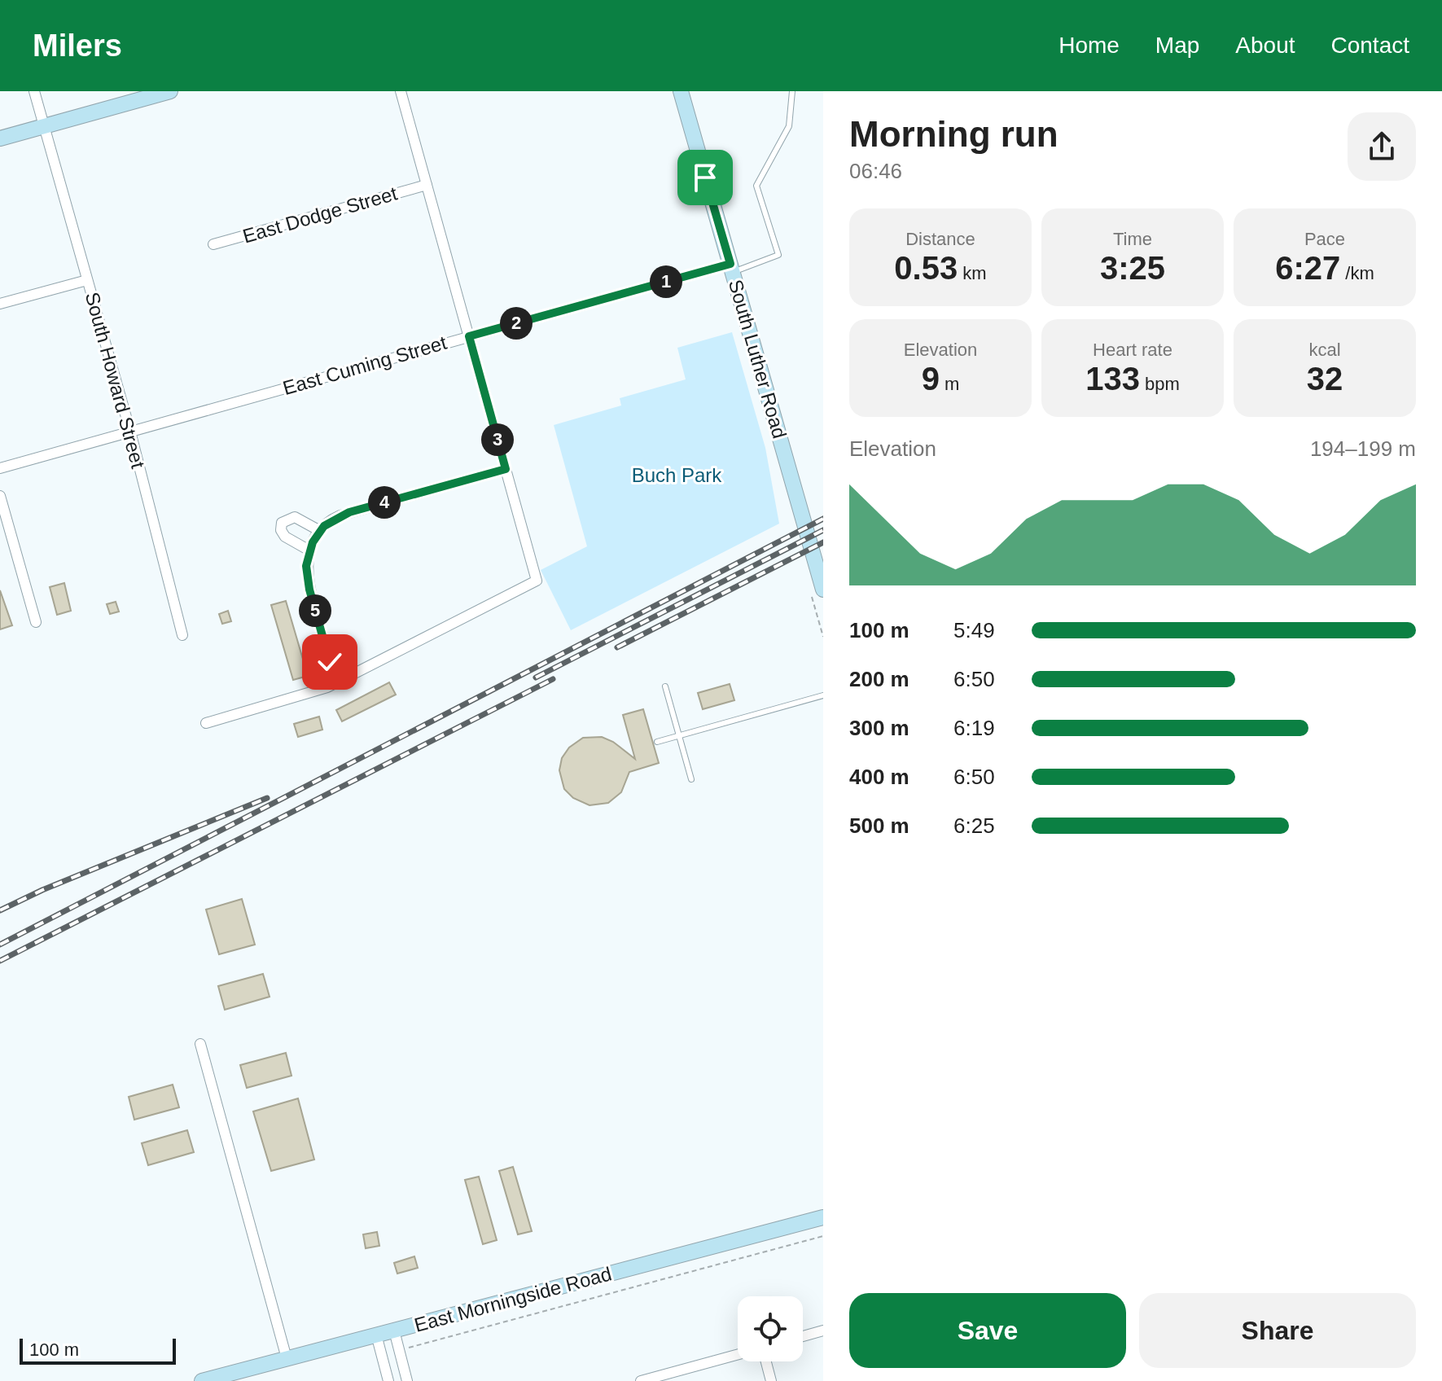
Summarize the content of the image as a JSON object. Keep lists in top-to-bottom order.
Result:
{
  "streets": {
    "street": [
      "East Dodge Street",
      "South Luther Road",
      "East Cuming Street",
      "South Howard Street",
      "East Morningside Road"
    ]
  },
  "crossings": [
    ["South Luther Road", "East Cuming Street"],
    ["East Cuming Street", "South Howard Street"]
  ],
  "parks": ["Buch Park"],
  "scale_bar": "100 m",
  "page": {
    "header": "Milers",
    "nav": [
      "Home",
      "Map",
      "About",
      "Contact"
    ],
    "heading": ["Morning run", "06:46"],
    "stats": [
      ["Distance", "0.53 km"],
      ["Time", "3:25"],
      ["Pace", "6:27 /km"],
      ["Elevation", "9 m"],
      ["Heart rate", "133 bpm"],
      ["kcal", "32"]
    ],
    "pins": [
      "1",
      "2",
      "3",
      "4",
      "5"
    ],
    "chart": ["Elevation", "194–199 m"],
    "list": [
      {
        "name": "100 m",
        "note": "5:49"
      },
      {
        "name": "200 m",
        "note": "6:50"
      },
      {
        "name": "300 m",
        "note": "6:19"
      },
      {
        "name": "400 m",
        "note": "6:50"
      },
      {
        "name": "500 m",
        "note": "6:25"
      }
    ],
    "buttons": ["Save", "Share"],
    "scale": "100 m"
  }
}
